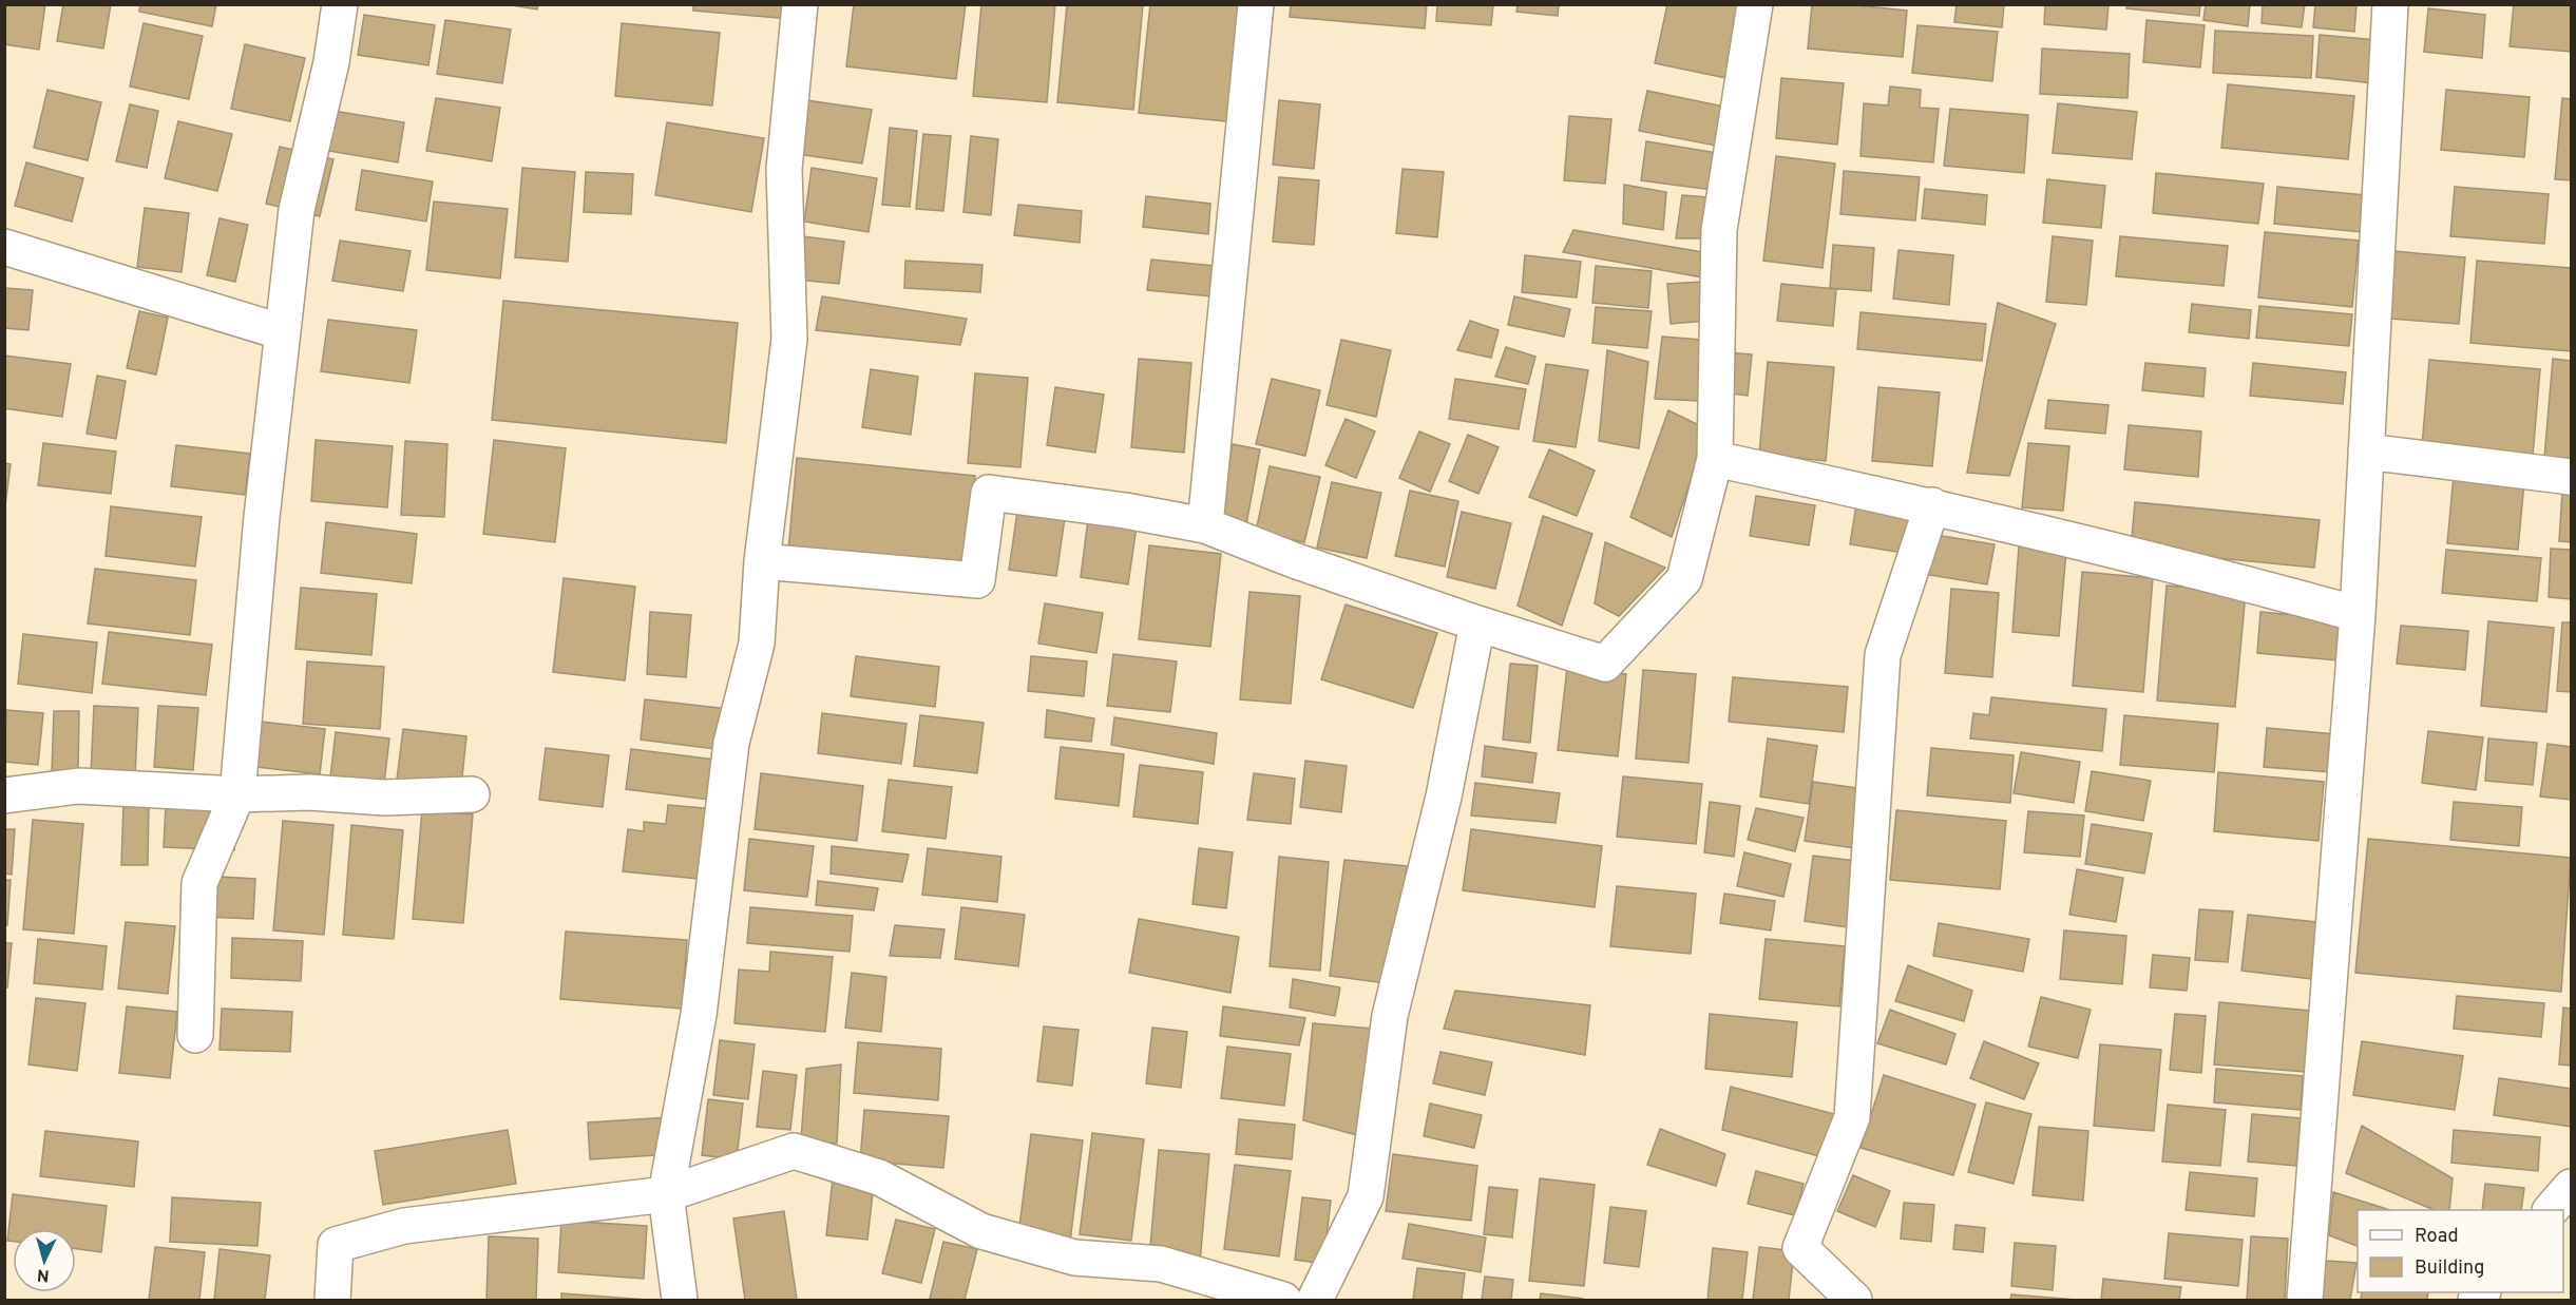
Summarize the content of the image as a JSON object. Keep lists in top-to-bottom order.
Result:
{
  "legend": ["Road", "Building"],
  "north": "bottom"
}
